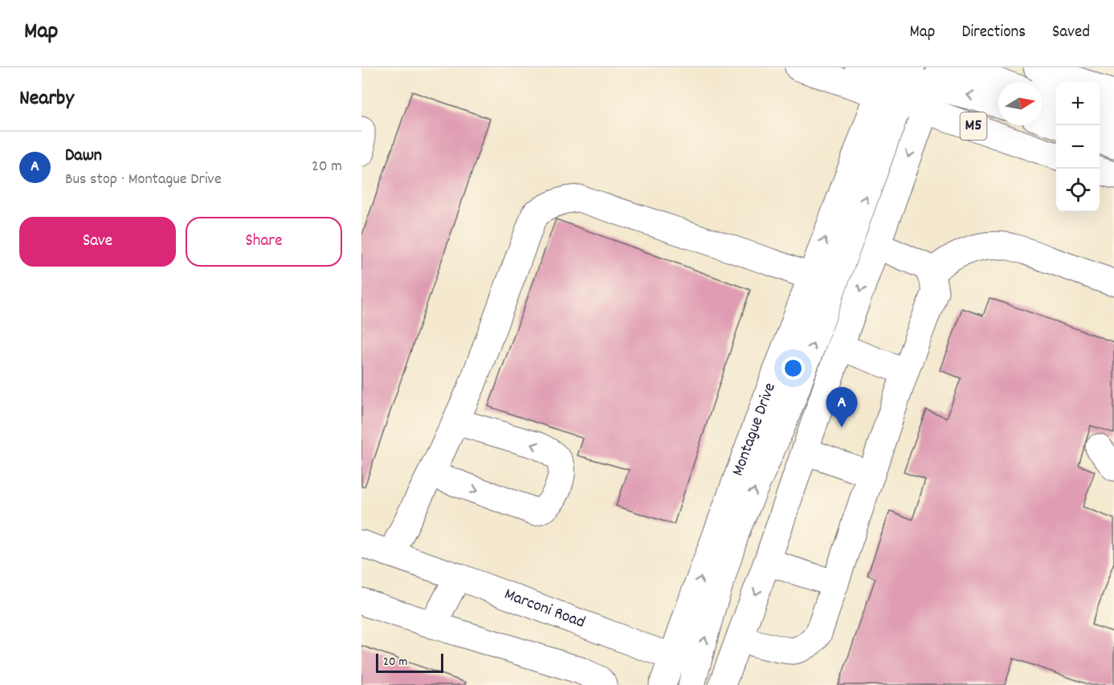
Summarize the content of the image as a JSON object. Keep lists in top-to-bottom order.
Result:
{
  "streets": {
    "main road": ["M5", "Montague Drive", "Marconi Road"]
  },
  "crossings": [
    ["M5", "Montague Drive"],
    ["Montague Drive", "Marconi Road"]
  ],
  "scale_bar": "20 m",
  "north": "right",
  "page": {
    "header": "Map",
    "nav": ["Map", "Directions", "Saved"],
    "heading": "Nearby",
    "map_buttons": ["+", "−"],
    "list": [
      {
        "mark": "A",
        "name": "Dawn",
        "note": "Bus stop · Montague Drive",
        "value": "20 m"
      }
    ],
    "buttons": ["Save", "Share"],
    "pins": "A",
    "scale": "20 m"
  }
}
